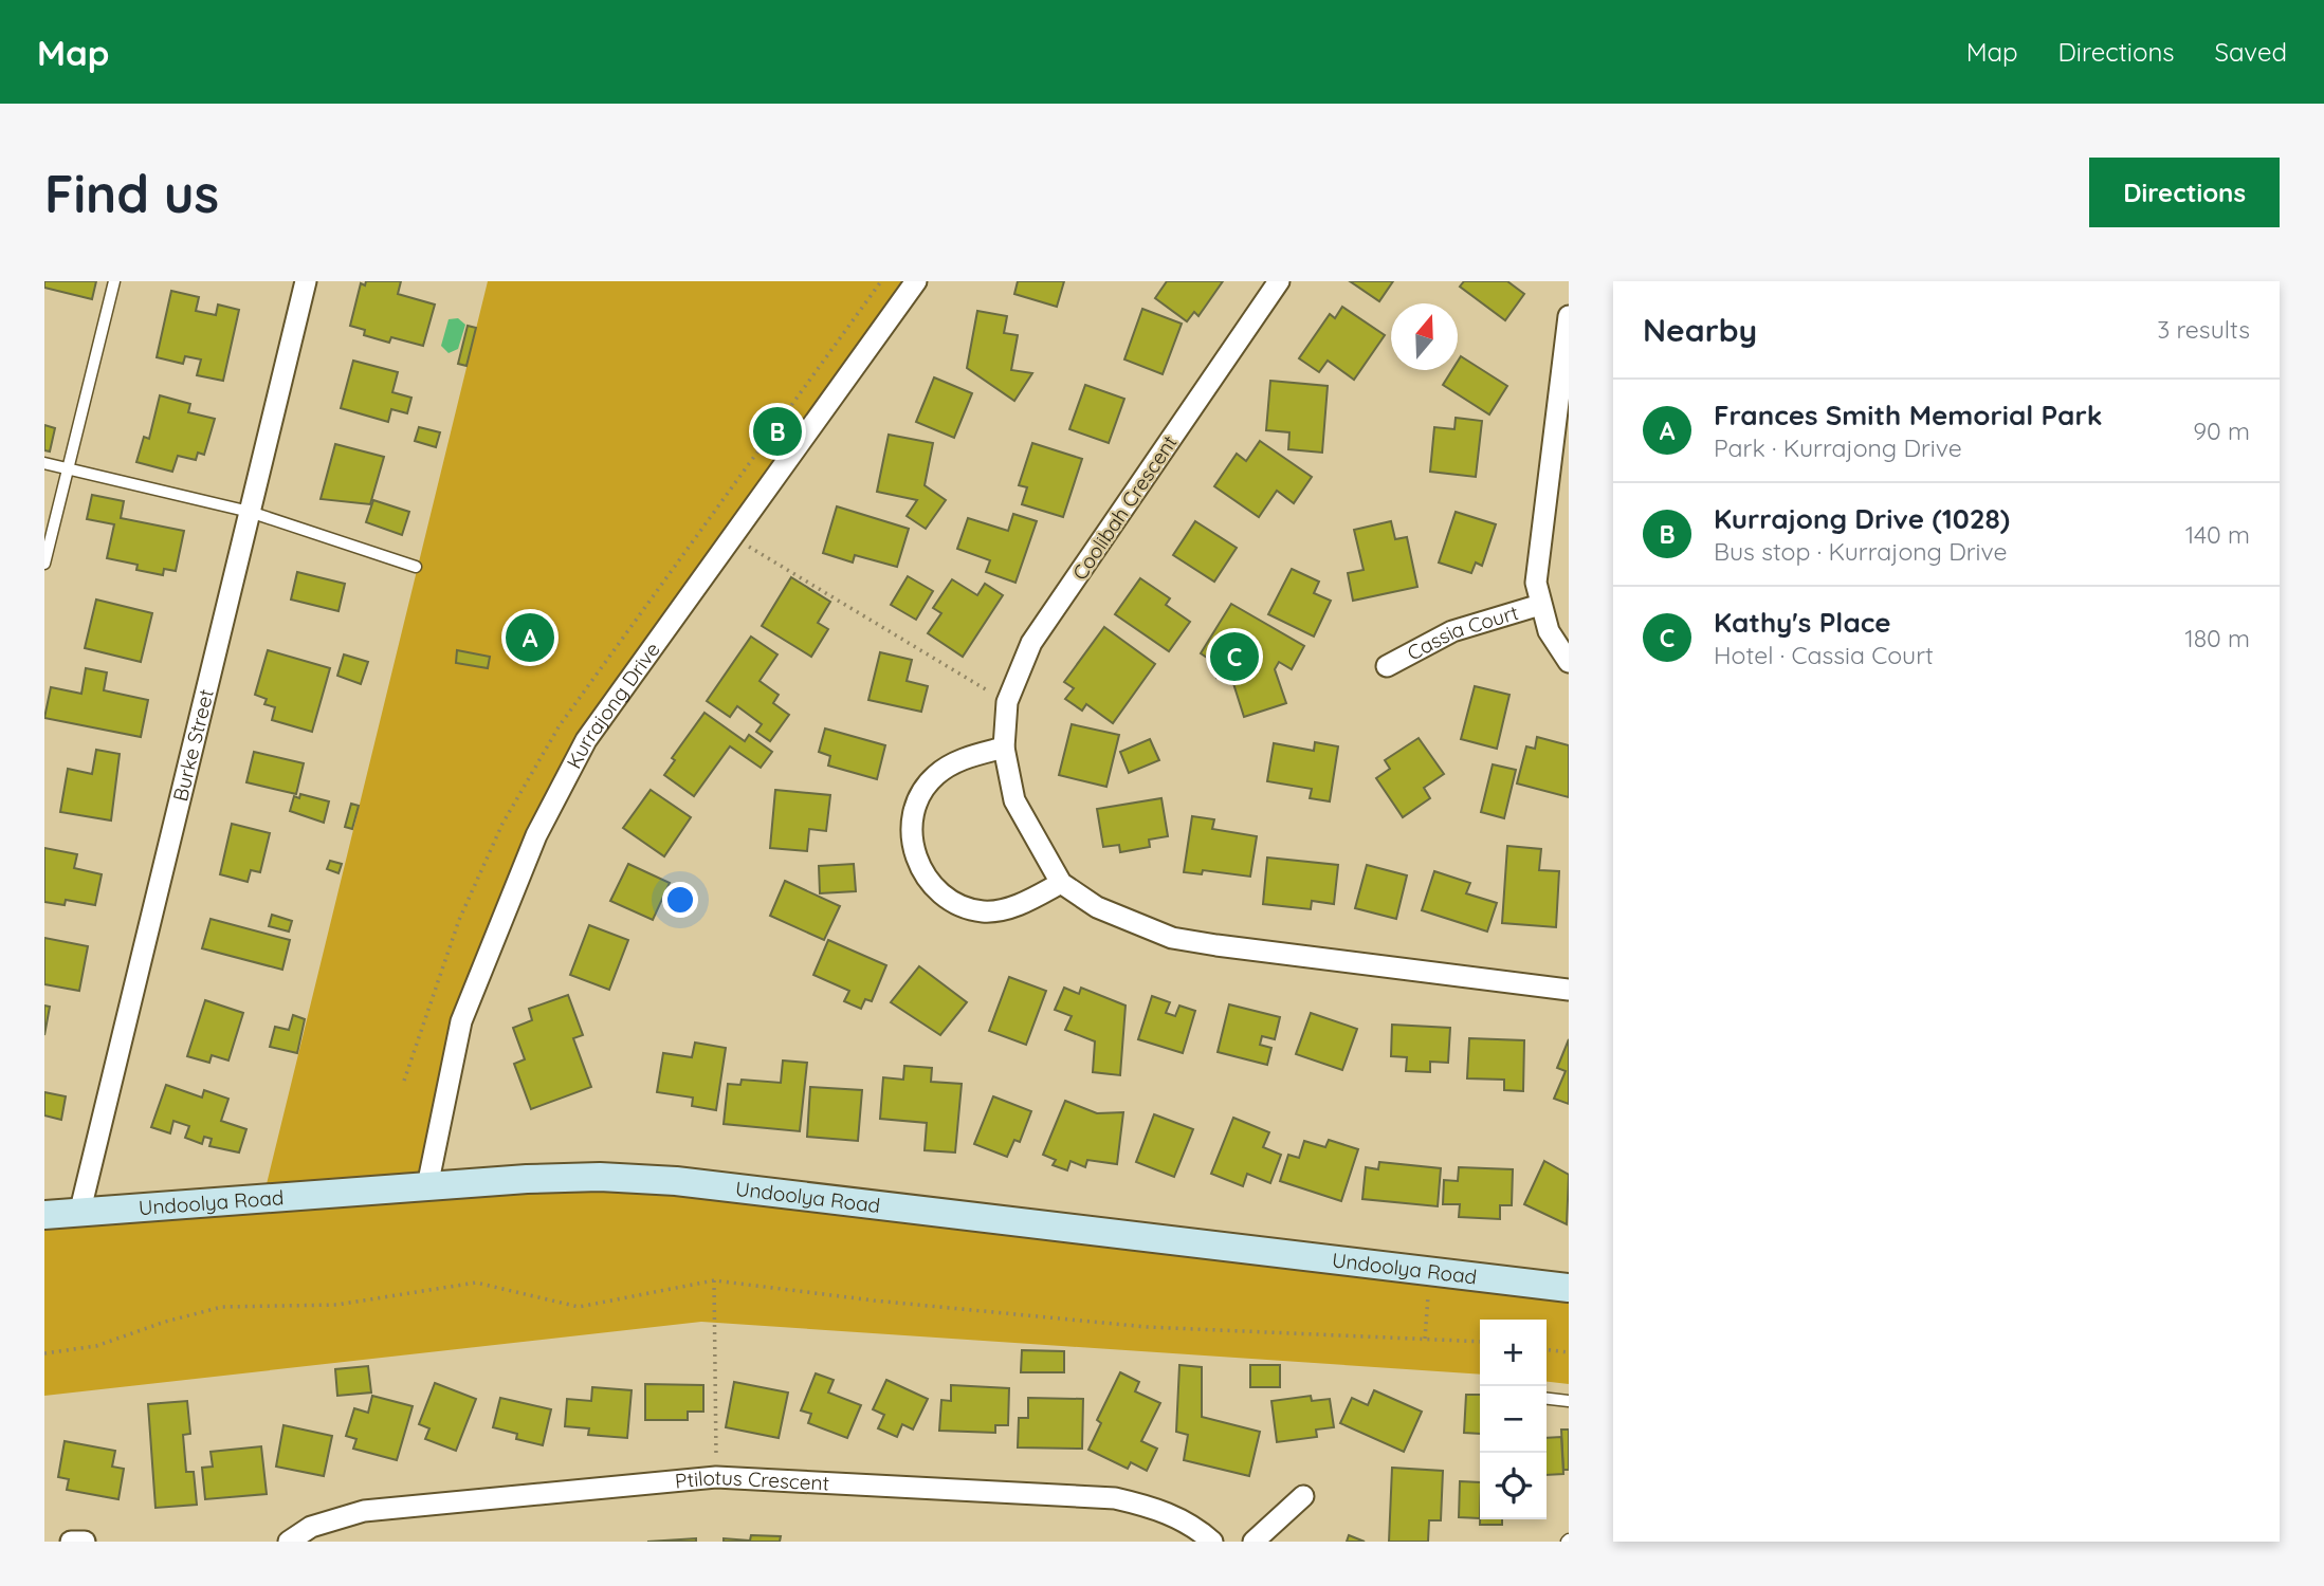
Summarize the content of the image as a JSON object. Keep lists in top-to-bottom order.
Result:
{
  "streets": {
    "main road": ["Undoolya Road"],
    "street": [
      "Coolibah Crescent",
      "Cassia Court",
      "Kurrajong Drive",
      "Burke Street",
      "Ptilotus Crescent"
    ]
  },
  "crossings": [
    ["Kurrajong Drive", "Undoolya Road"],
    ["Burke Street", "Undoolya Road"]
  ],
  "north": "top",
  "page": {
    "header": "Map",
    "nav": ["Map", "Directions", "Saved"],
    "buttons": "Directions",
    "title": "Find us",
    "heading": ["Nearby", "3 results"],
    "list": [
      {
        "mark": "A",
        "name": "Frances Smith Memorial Park",
        "note": "Park · Kurrajong Drive",
        "value": "90 m"
      },
      {
        "mark": "B",
        "name": "Kurrajong Drive (1028)",
        "note": "Bus stop · Kurrajong Drive",
        "value": "140 m"
      },
      {
        "mark": "C",
        "name": "Kathy's Place",
        "note": "Hotel · Cassia Court",
        "value": "180 m"
      }
    ],
    "pins": ["B", "A", "C"],
    "map_buttons": ["+", "−"]
  }
}
